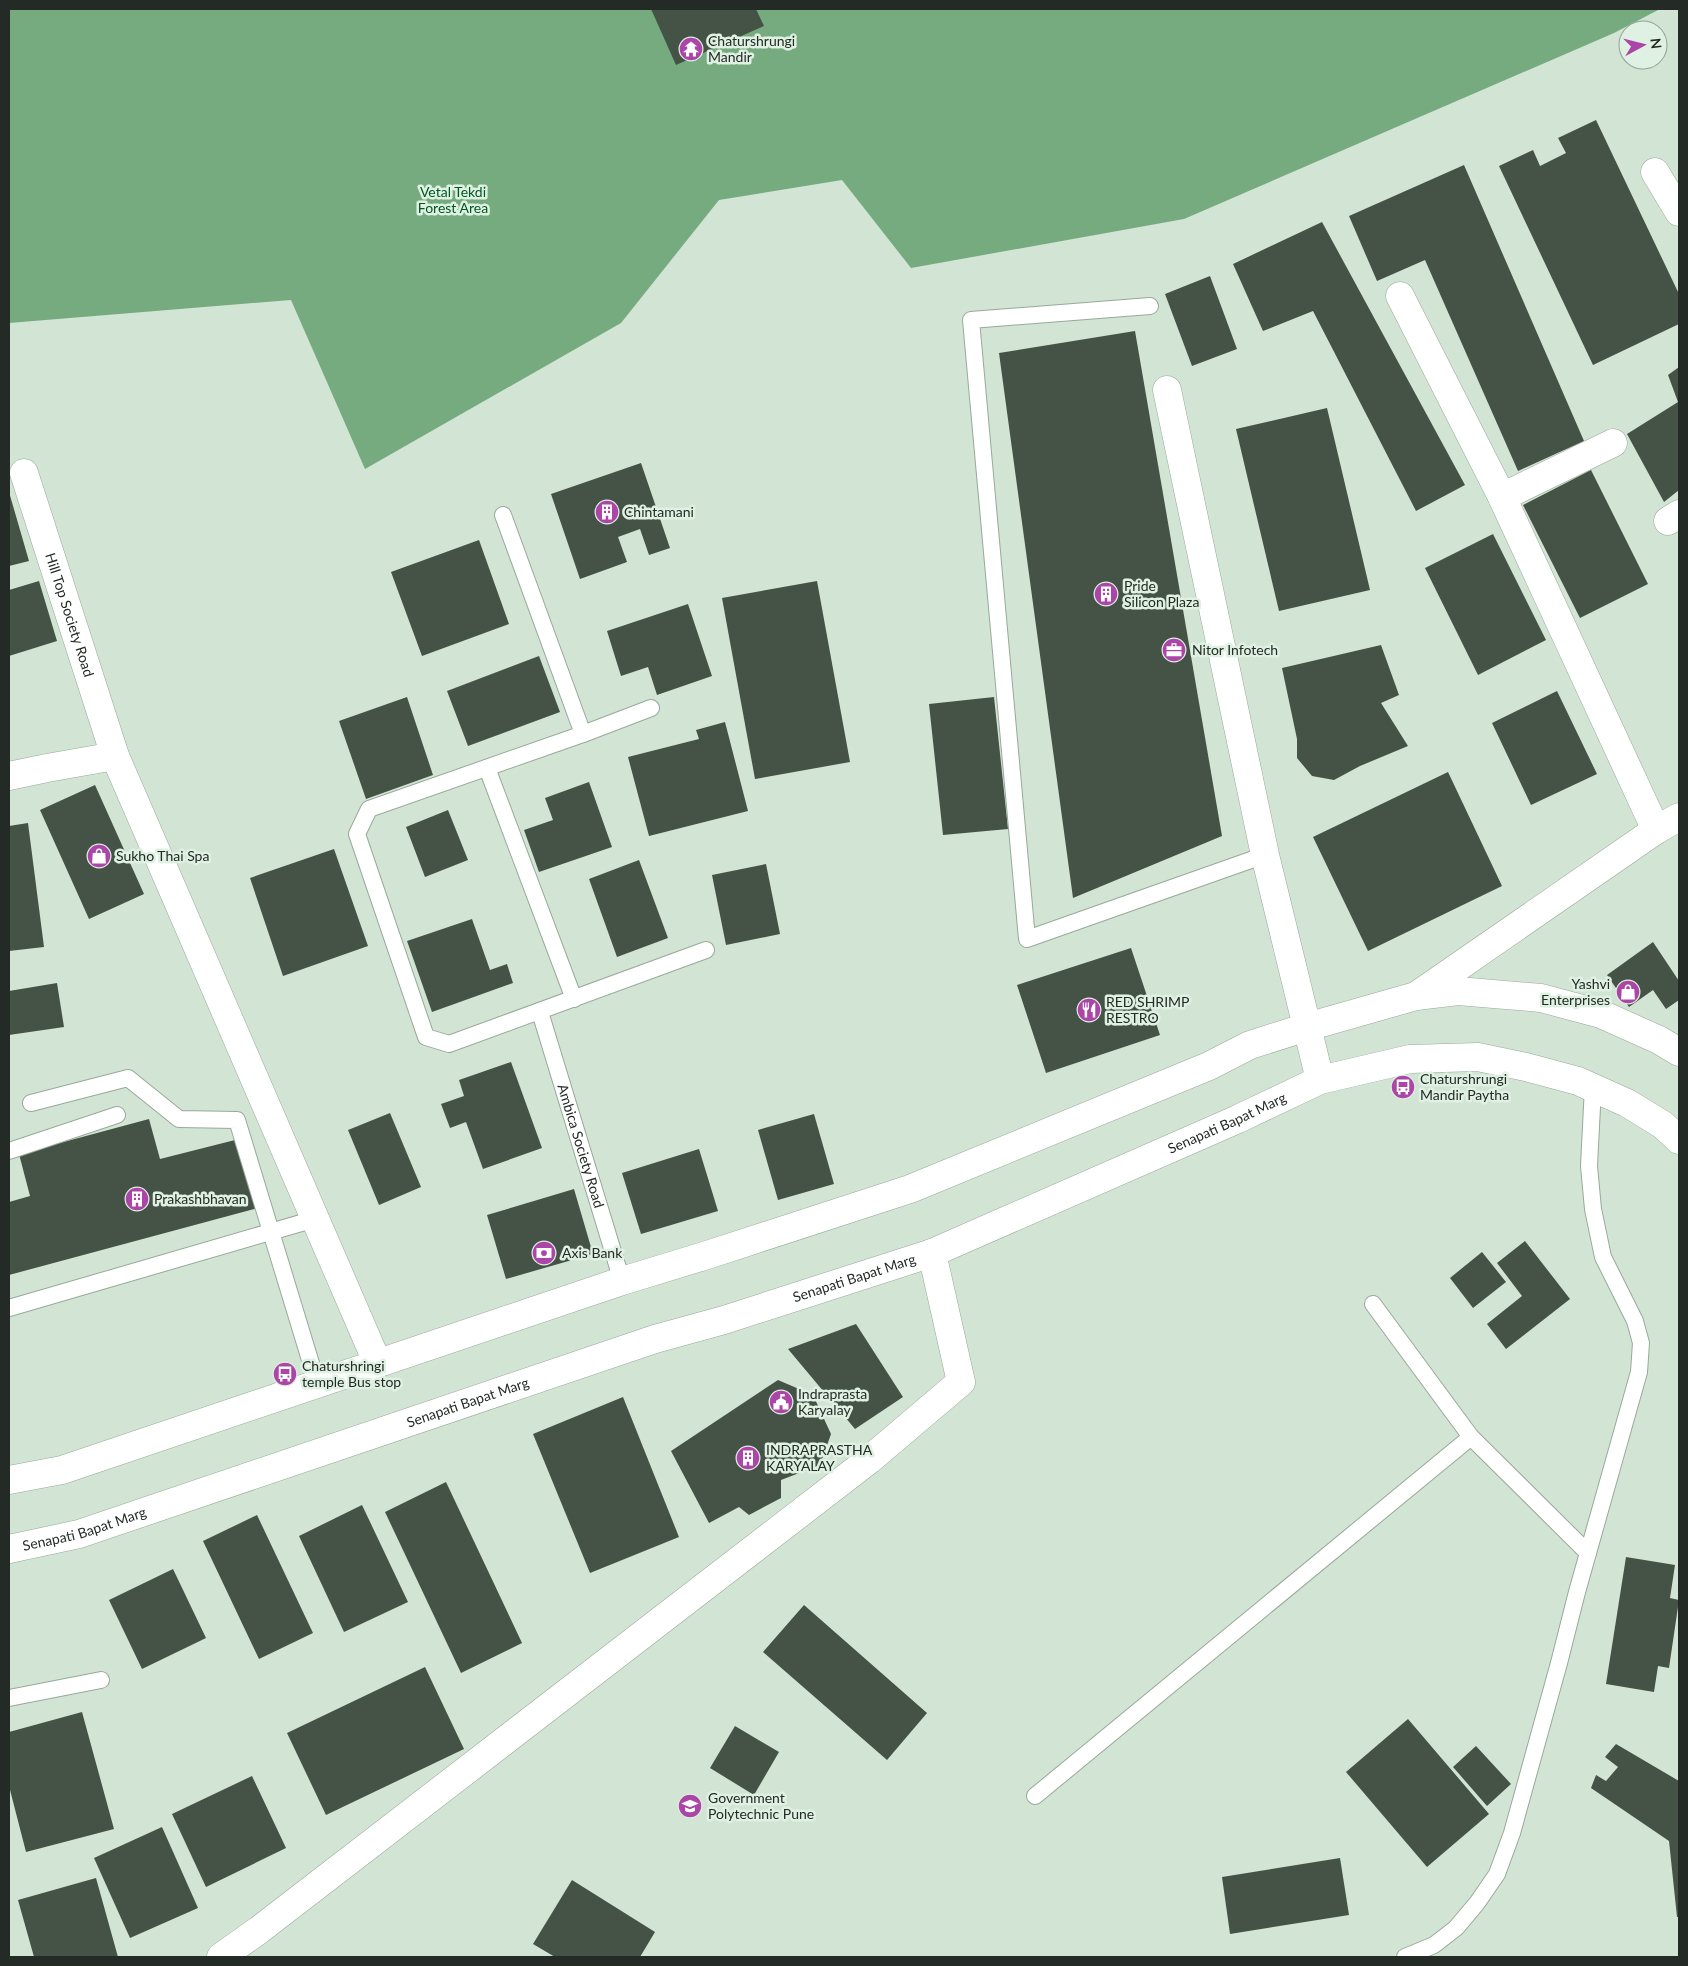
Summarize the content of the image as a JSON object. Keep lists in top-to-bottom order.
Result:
{
  "streets": {
    "street": ["Hill Top Society Road", "Senapati Bapat Marg"],
    "lane": ["Ambica Society Road"]
  },
  "parks": ["Vetal Tekdi Forest Area"],
  "places": {
    "temple": ["Chaturshrungi Mandir"],
    "building": [
      "Chintamani",
      "Pride Silicon Plaza",
      "Prakashbhavan",
      "INDRAPRASTHA KARYALAY"
    ],
    "office": ["Nitor Infotech"],
    "shop": ["Sukho Thai Spa", "Yashvi Enterprises"],
    "restaurant": ["RED SHRIMP RESTRO"],
    "bus stop": ["Chaturshrungi Mandir Paytha", "Chaturshringi temple Bus stop"],
    "bank": ["Axis Bank"],
    "public building": ["Indraprasta Karyalay"],
    "school or university": ["Government Polytechnic Pune"]
  },
  "north": "right"
}
